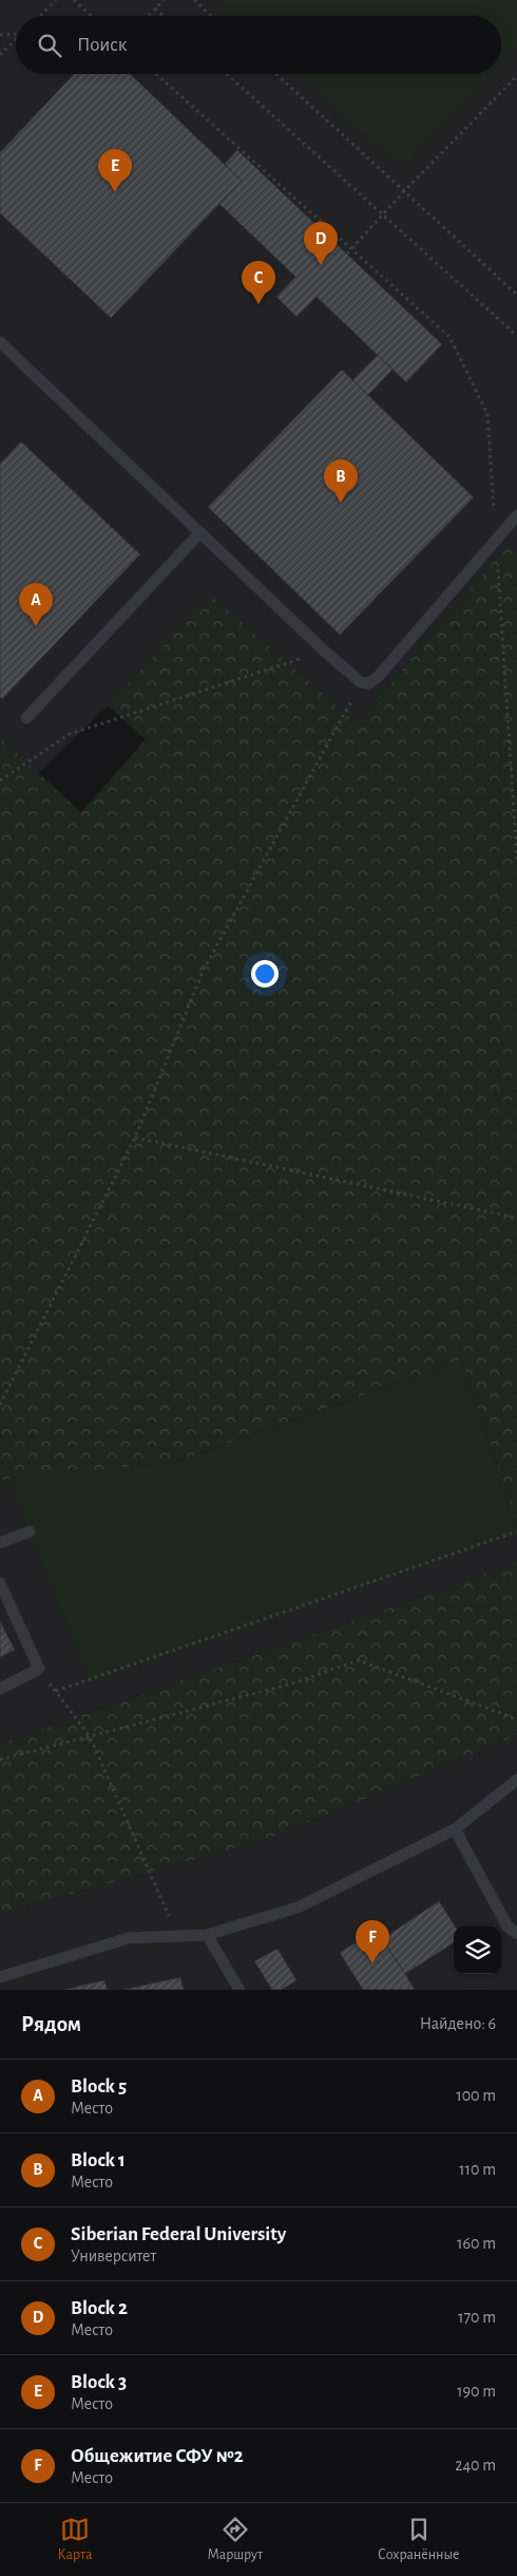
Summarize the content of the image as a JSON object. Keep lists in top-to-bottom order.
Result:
{
  "page": {
    "search": "Поиск",
    "pins": [
      "E",
      "D",
      "C",
      "B",
      "A",
      "F"
    ],
    "heading": ["Рядом", "Найдено: 6"],
    "list": [
      {
        "mark": "A",
        "name": "Block 5",
        "note": "Место",
        "value": "100 m"
      },
      {
        "mark": "B",
        "name": "Block 1",
        "note": "Место",
        "value": "110 m"
      },
      {
        "mark": "C",
        "name": "Siberian Federal University",
        "note": "Университет",
        "value": "160 m"
      },
      {
        "mark": "D",
        "name": "Block 2",
        "note": "Место",
        "value": "170 m"
      },
      {
        "mark": "E",
        "name": "Block 3",
        "note": "Место",
        "value": "190 m"
      },
      {
        "mark": "F",
        "name": "Общежитие СФУ №2",
        "note": "Место",
        "value": "240 m"
      }
    ],
    "nav": ["Карта", "Маршрут", "Сохранённые"]
  }
}
